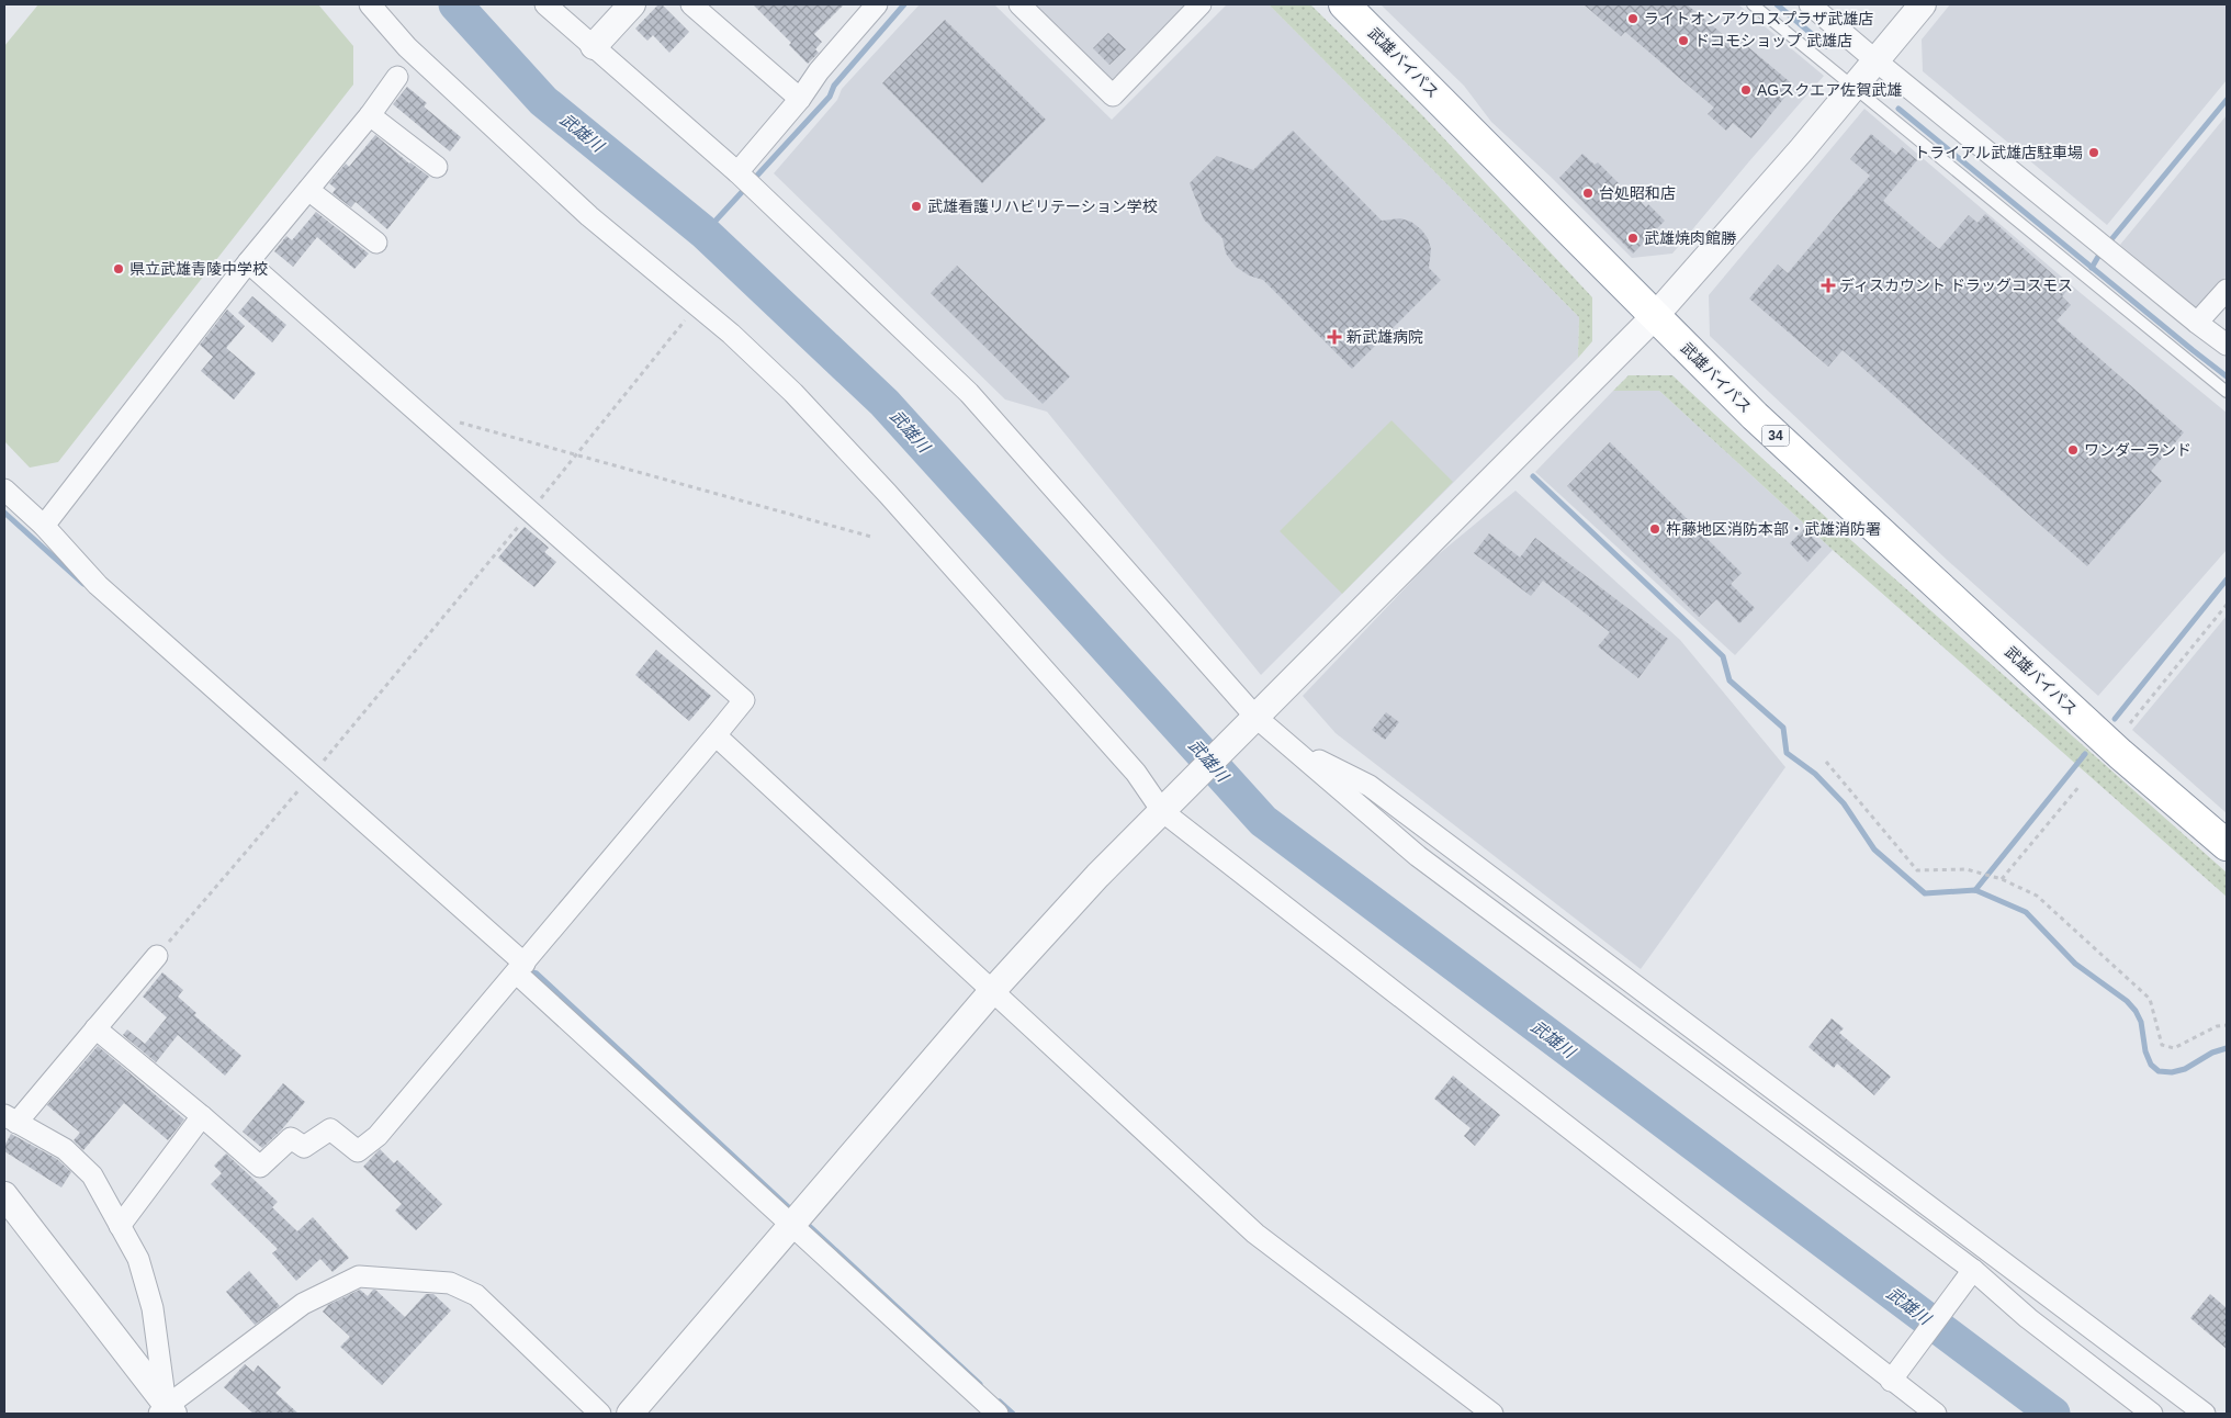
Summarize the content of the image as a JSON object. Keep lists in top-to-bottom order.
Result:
{
  "streets": {
    "highway": ["武雄バイパス", "34"]
  },
  "water": ["武雄川"],
  "places": {
    "other": [
      "ライトオンアクロスプラザ武雄店",
      "ドコモショップ 武雄店",
      "AGスクエア佐賀武雄",
      "トライアル武雄店駐車場",
      "台処昭和店",
      "武雄看護リハビリテーション学校",
      "武雄焼肉館勝",
      "県立武雄青陵中学校",
      "ワンダーランド",
      "杵藤地区消防本部・武雄消防署"
    ],
    "health": ["ディスカウント ドラッグコスモス", "新武雄病院"]
  }
}
